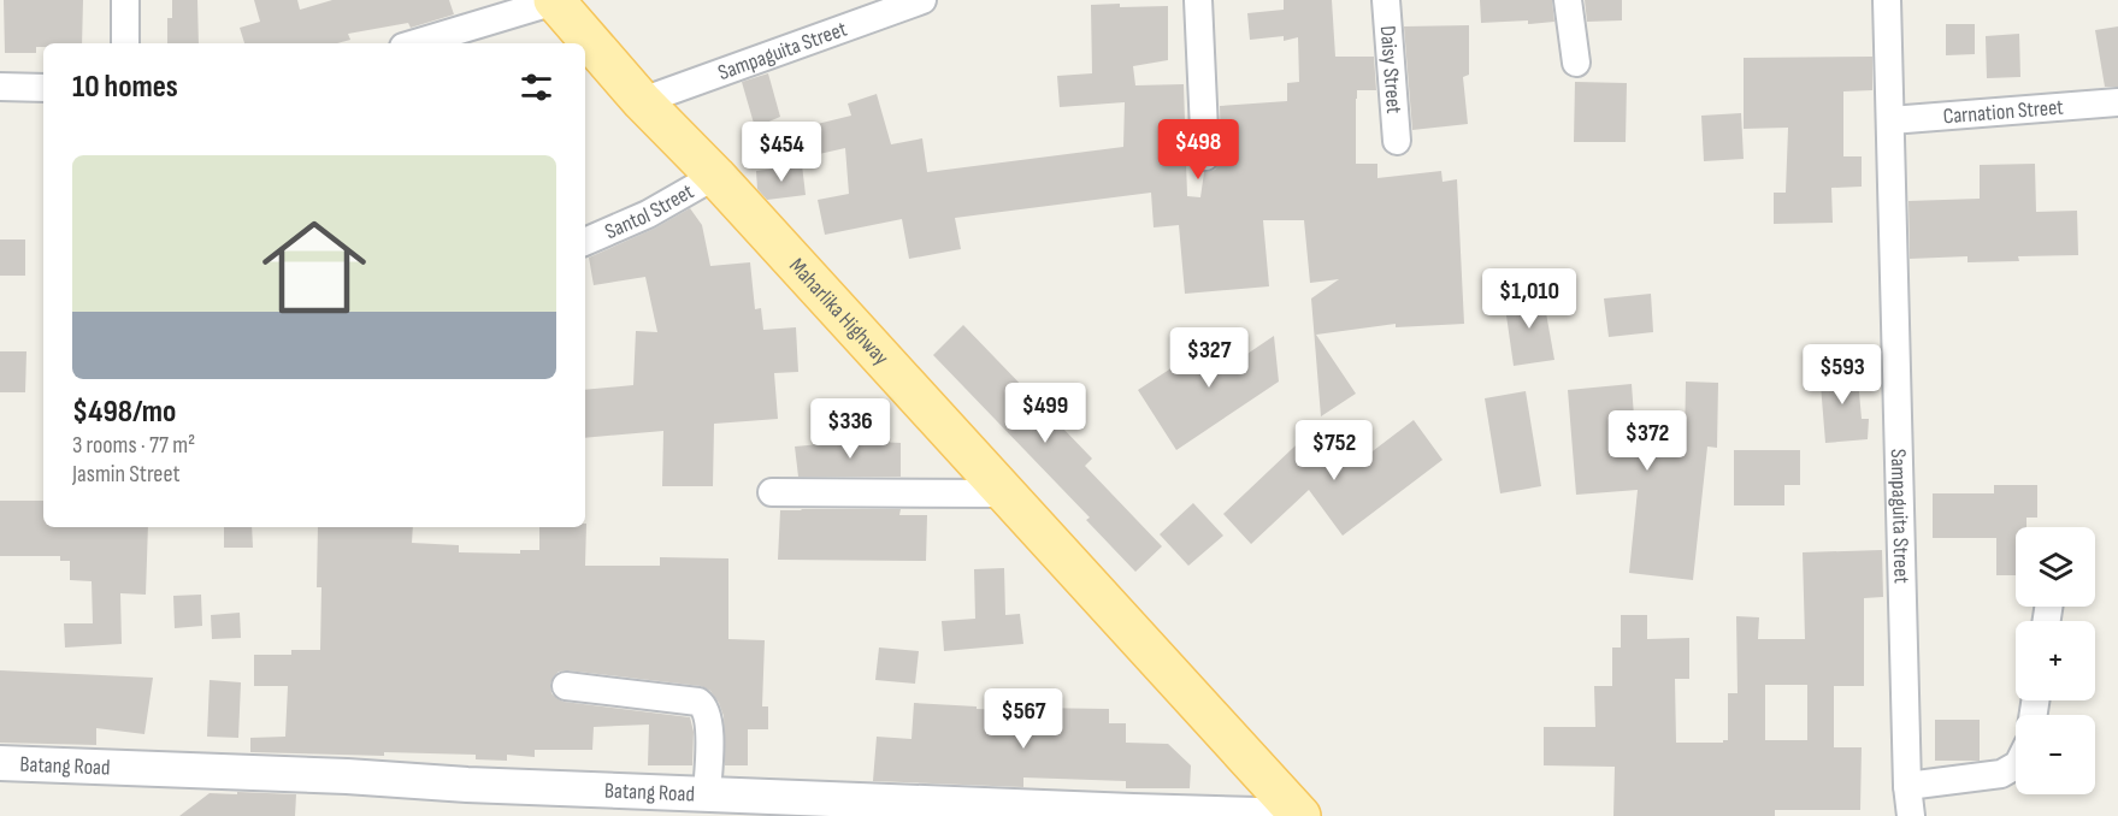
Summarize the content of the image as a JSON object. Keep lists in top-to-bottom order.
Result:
{
  "streets": {
    "main road": ["Maharlika Highway"],
    "street": [
      "Sampaguita Street",
      "Daisy Street",
      "Carnation Street",
      "Santol Street",
      "Batang Road"
    ]
  },
  "crossings": [
    ["Sampaguita Street", "Carnation Street"],
    ["Sampaguita Street", "Maharlika Highway"],
    ["Santol Street", "Maharlika Highway"],
    ["Maharlika Highway", "Batang Road"]
  ],
  "page": {
    "heading": "10 homes",
    "price": [
      "$498",
      "$454",
      "$1,010",
      "$327",
      "$593",
      "$499",
      "$336",
      "$372",
      "$752",
      "$567"
    ],
    "list": [
      {
        "name": "$498/mo",
        "note": "3 rooms · 77 m² · Jasmin Street"
      }
    ],
    "map_buttons": ["+", "−"]
  }
}
